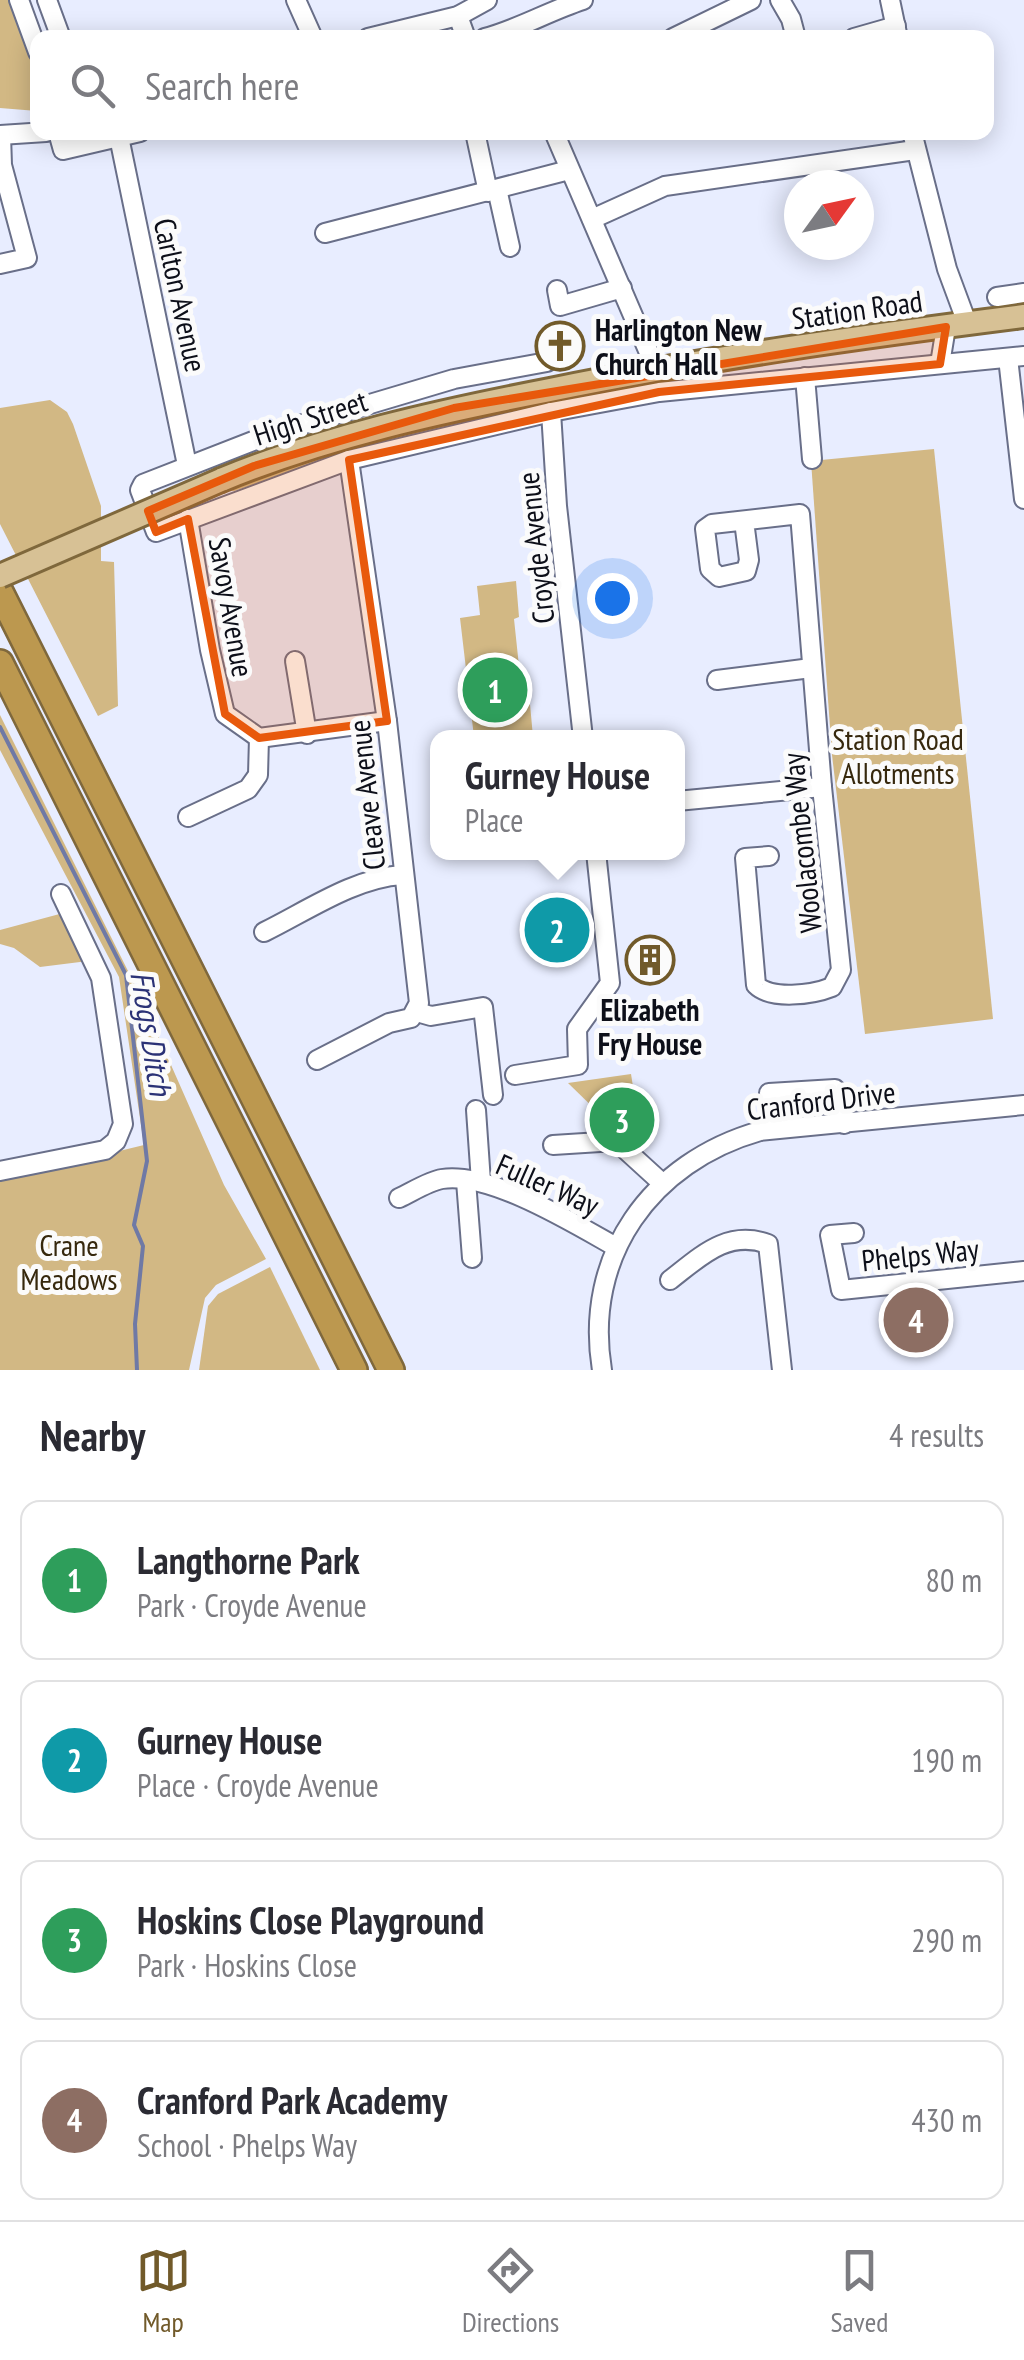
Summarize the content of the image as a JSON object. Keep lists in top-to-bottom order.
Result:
{
  "streets": {
    "main road": ["Station Road", "High Street"],
    "street": [
      "Carlton Avenue",
      "Croyde Avenue",
      "Savoy Avenue",
      "Cleave Avenue",
      "Woolacombe Way",
      "Cranford Drive",
      "Fuller Way",
      "Phelps Way"
    ]
  },
  "crossings": [
    ["Station Road", "High Street"],
    ["Cranford Drive", "Fuller Way"]
  ],
  "water": ["Frogs Ditch"],
  "parks": ["Station Road Allotments", "Crane Meadows"],
  "places": {
    "church": ["Harlington New Church Hall"],
    "building": ["Elizabeth Fry House"]
  },
  "north": "top right",
  "page": {
    "search": "Search here",
    "pins": [
      "1",
      "2",
      "3",
      "4"
    ],
    "popup": ["Gurney House", "Place"],
    "heading": ["Nearby", "4 results"],
    "list": [
      {
        "mark": "1",
        "name": "Langthorne Park",
        "note": "Park · Croyde Avenue",
        "value": "80 m"
      },
      {
        "mark": "2",
        "name": "Gurney House",
        "note": "Place · Croyde Avenue",
        "value": "190 m"
      },
      {
        "mark": "3",
        "name": "Hoskins Close Playground",
        "note": "Park · Hoskins Close",
        "value": "290 m"
      },
      {
        "mark": "4",
        "name": "Cranford Park Academy",
        "note": "School · Phelps Way",
        "value": "430 m"
      }
    ],
    "nav": ["Map", "Directions", "Saved"]
  }
}
